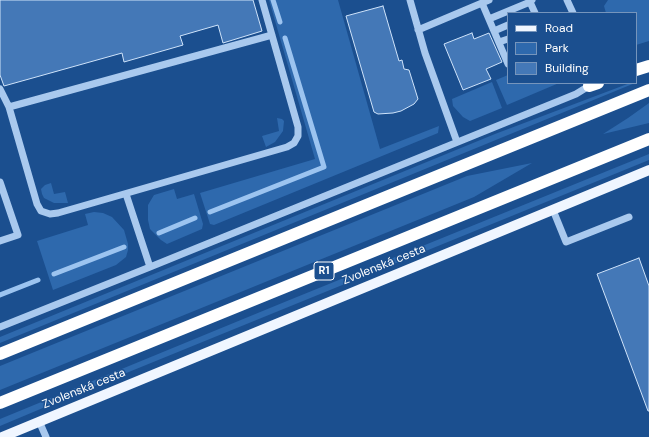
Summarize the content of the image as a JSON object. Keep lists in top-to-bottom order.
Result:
{
  "streets": {
    "highway": ["R1"],
    "main road": ["Zvolenská cesta"]
  },
  "legend": ["Road", "Park", "Building"]
}
